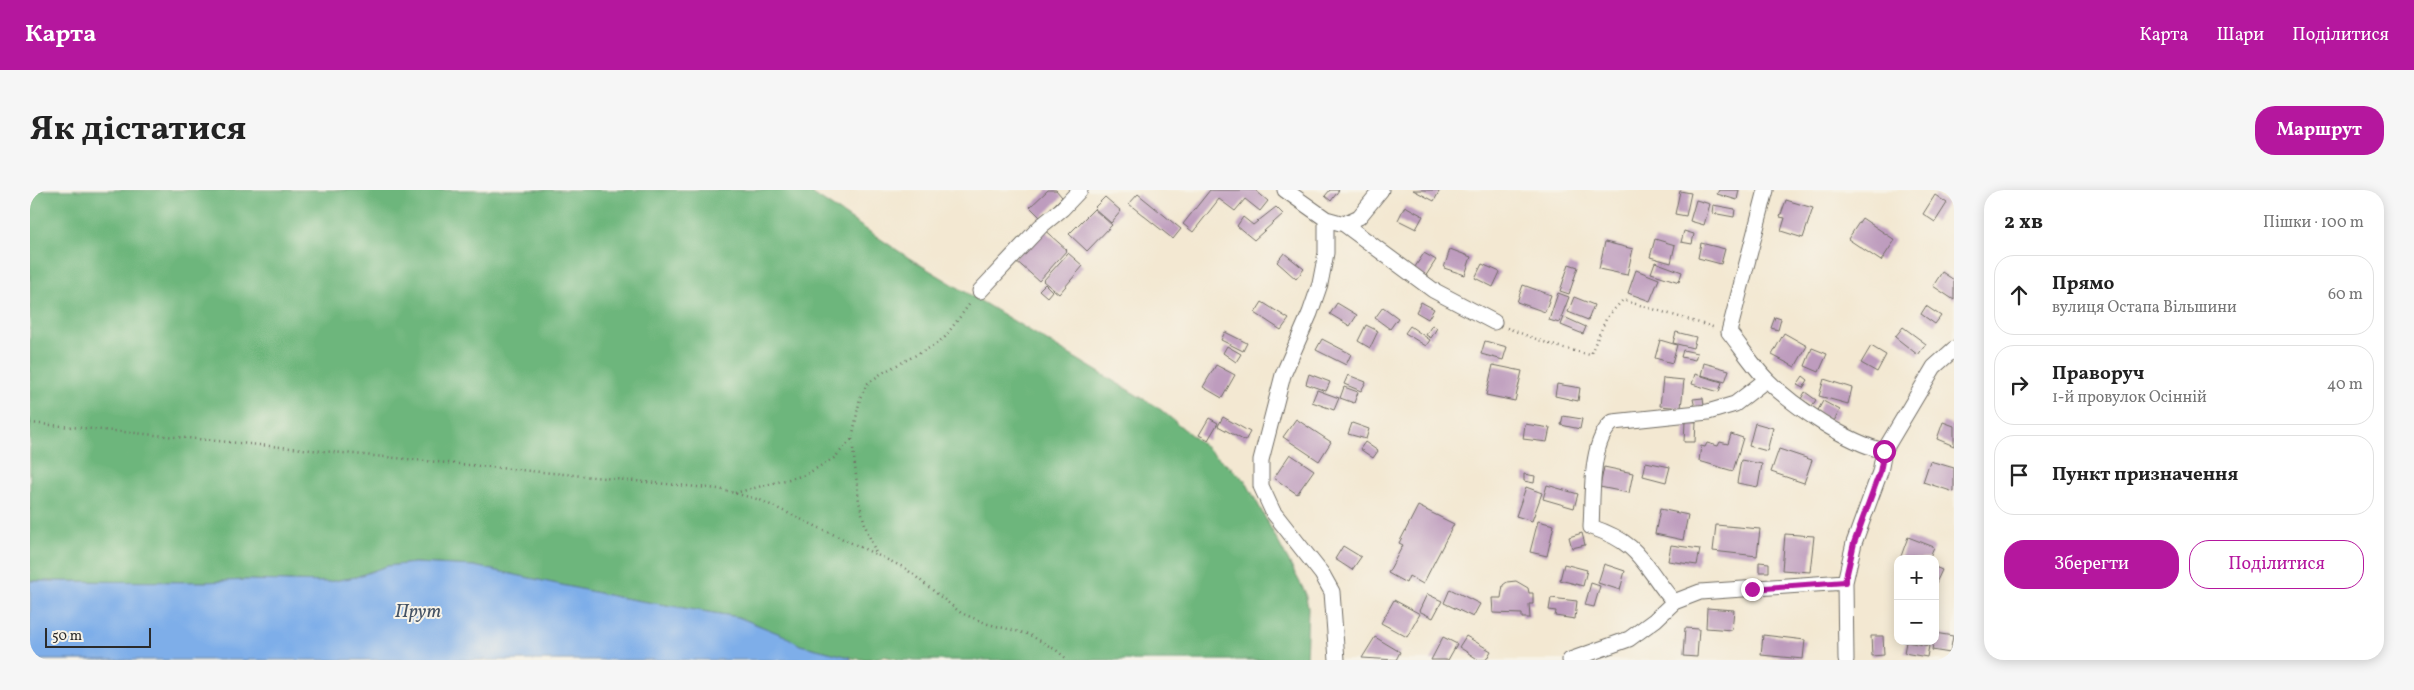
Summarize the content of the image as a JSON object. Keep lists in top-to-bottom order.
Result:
{
  "water": ["Прут"],
  "scale_bar": "50 m",
  "page": {
    "header": "Карта",
    "nav": ["Карта", "Шари", "Поділитися"],
    "title": "Як дістатися",
    "buttons": [
      "Маршрут",
      ["Зберегти", "Поділитися"]
    ],
    "heading": ["2 хв", "Пішки · 100 m"],
    "list": [
      ["Прямо", "вулиця Остапа Вільшини", "60 m"],
      ["Праворуч", "1-й провулок Осінній", "40 m"],
      "Пункт призначення"
    ],
    "map_buttons": ["+", "−"],
    "scale": "50 m"
  }
}
